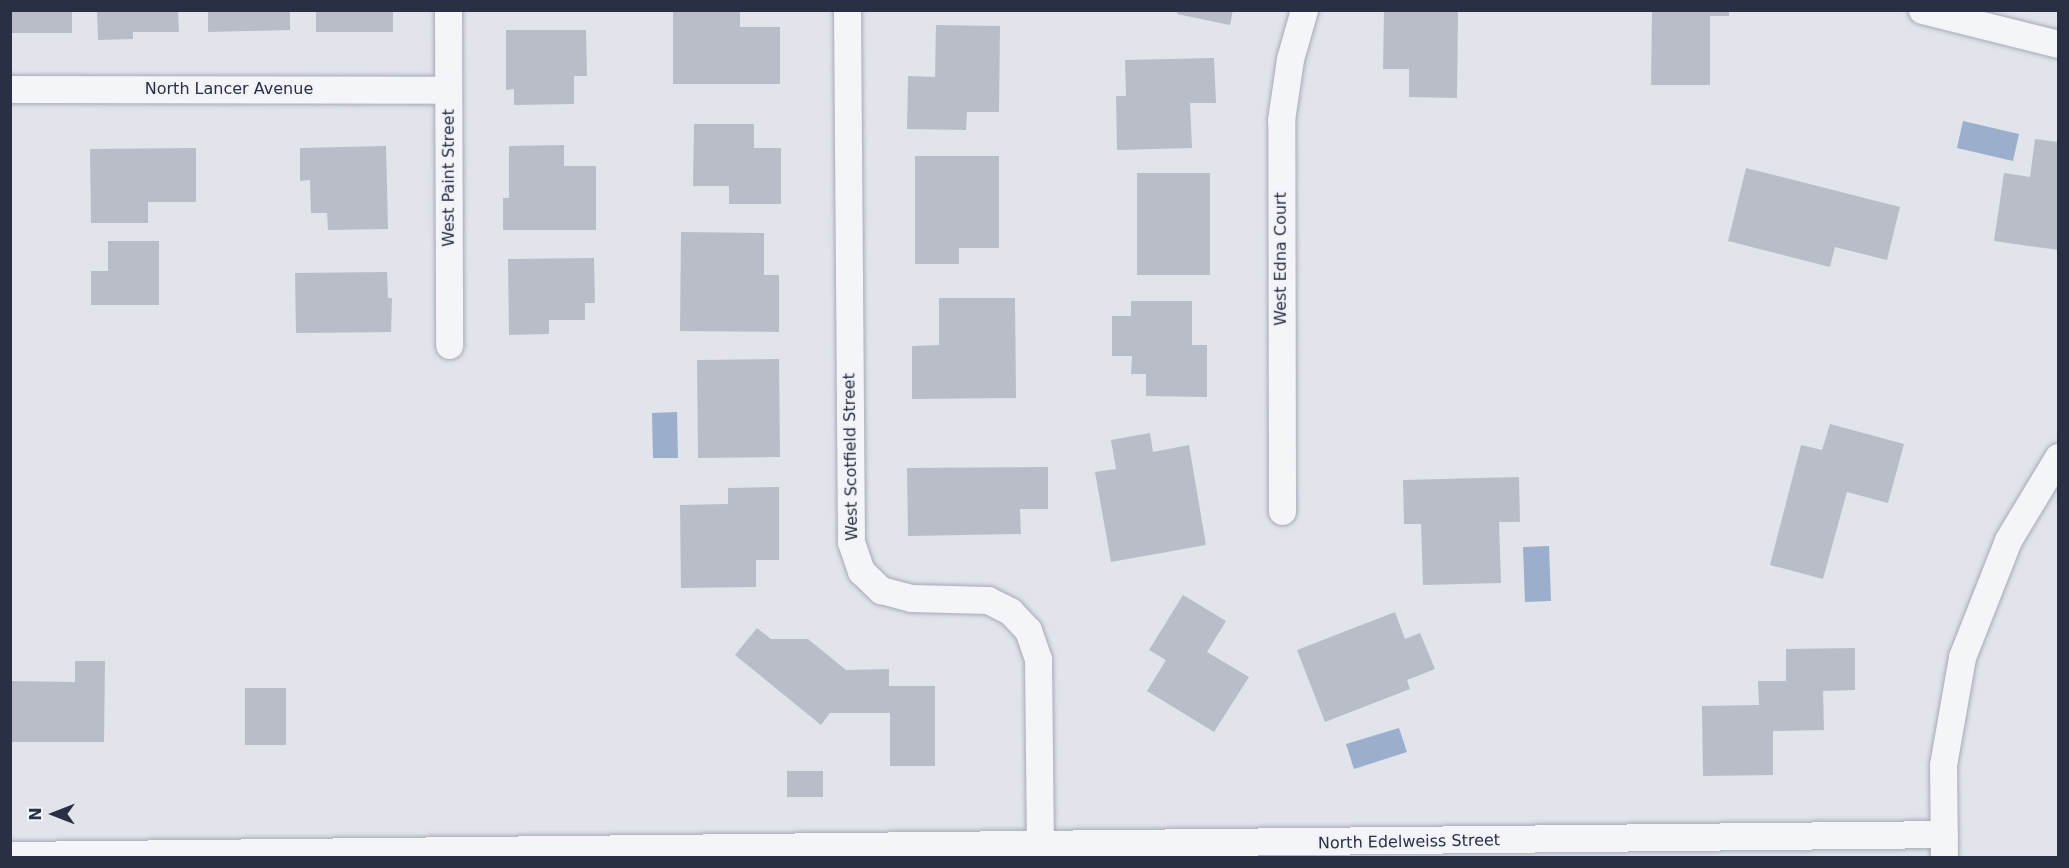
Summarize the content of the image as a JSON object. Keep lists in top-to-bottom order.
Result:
{
  "streets": {
    "street": [
      "North Lancer Avenue",
      "West Paint Street",
      "West Edna Court",
      "West Scotfield Street",
      "North Edelweiss Street"
    ]
  },
  "crossings": [
    ["North Lancer Avenue", "West Paint Street"],
    ["West Scotfield Street", "North Edelweiss Street"]
  ],
  "north": "left"
}
